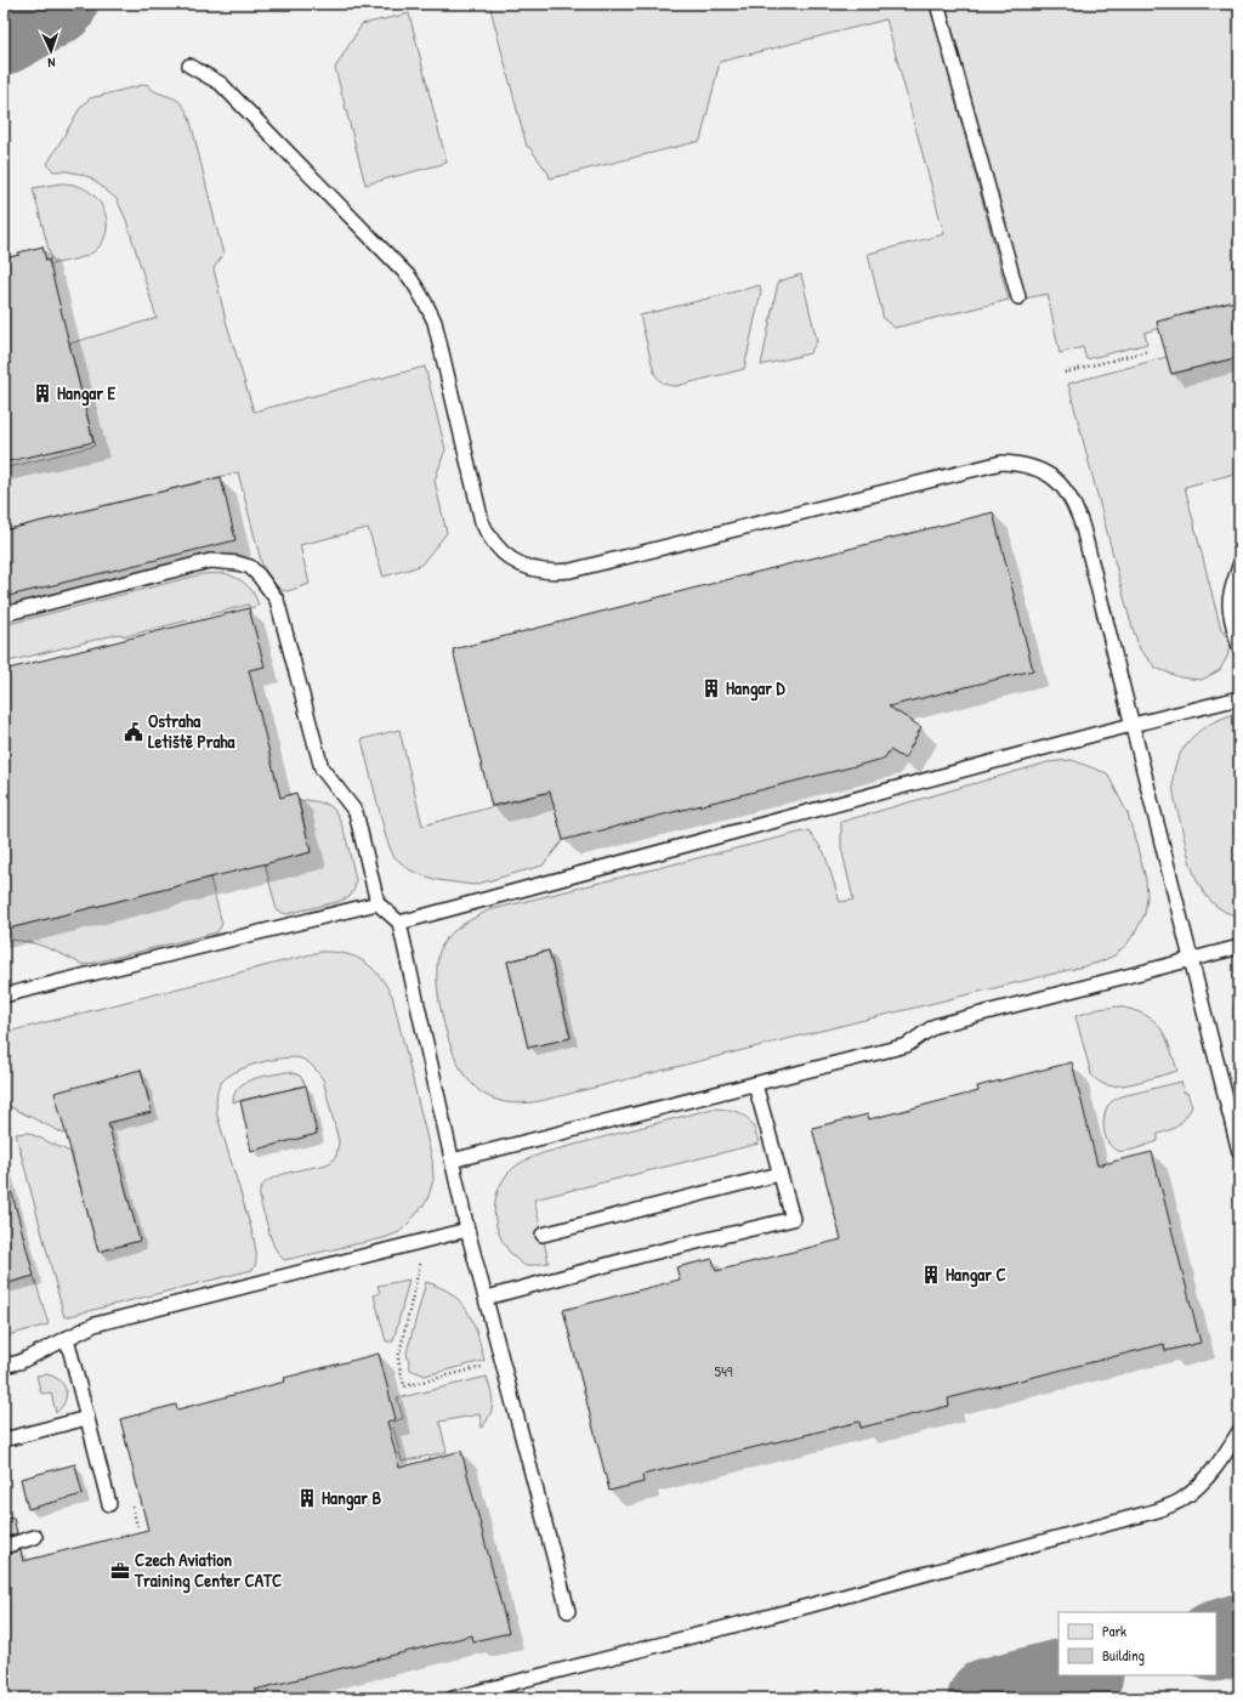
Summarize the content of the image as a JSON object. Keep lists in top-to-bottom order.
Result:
{
  "places": {
    "building": [
      "Hangar E",
      "Hangar D",
      "Hangar C",
      "Hangar B"
    ],
    "public building": ["Ostraha Letiště Praha"],
    "office": ["Czech Aviation Training Center CATC"]
  },
  "house_numbers": ["549"],
  "legend": ["Park", "Building"],
  "north": "bottom"
}
